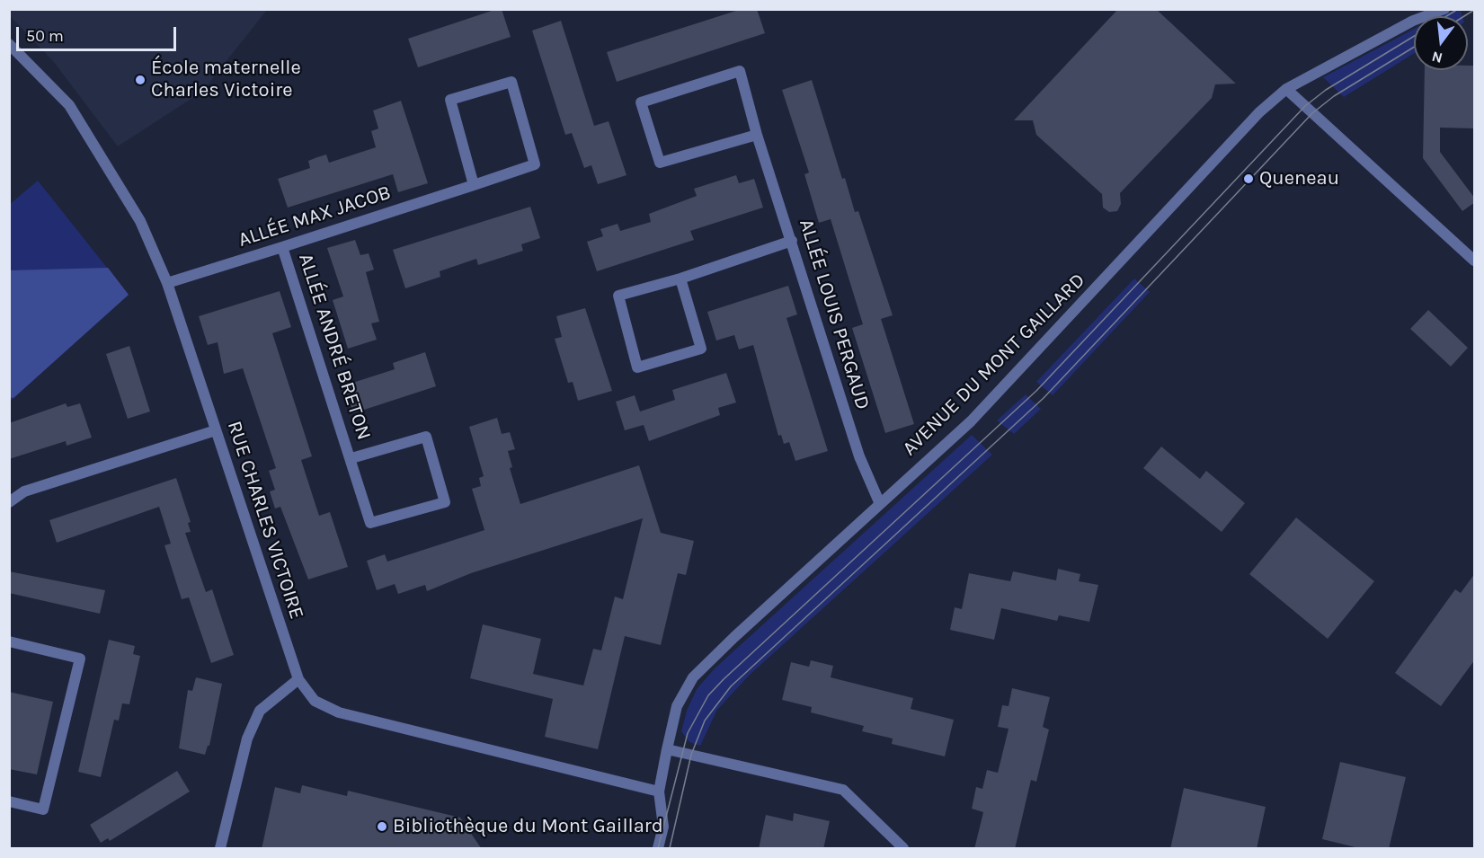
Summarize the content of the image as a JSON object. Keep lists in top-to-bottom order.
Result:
{
  "streets": {
    "street": [
      "ALLÉE MAX JACOB",
      "ALLÉE LOUIS PERGAUD",
      "ALLÉE ANDRÉ BRETON",
      "AVENUE DU MONT GAILLARD",
      "RUE CHARLES VICTOIRE"
    ]
  },
  "crossings": [
    ["ALLÉE MAX JACOB", "ALLÉE ANDRÉ BRETON"],
    ["ALLÉE MAX JACOB", "RUE CHARLES VICTOIRE"],
    ["ALLÉE LOUIS PERGAUD", "AVENUE DU MONT GAILLARD"],
    ["AVENUE DU MONT GAILLARD", "RUE CHARLES VICTOIRE"]
  ],
  "places": ["École maternelle Charles Victoire", "Queneau", "Bibliothèque du Mont Gaillard"],
  "scale_bar": "50 m",
  "north": "bottom"
}
